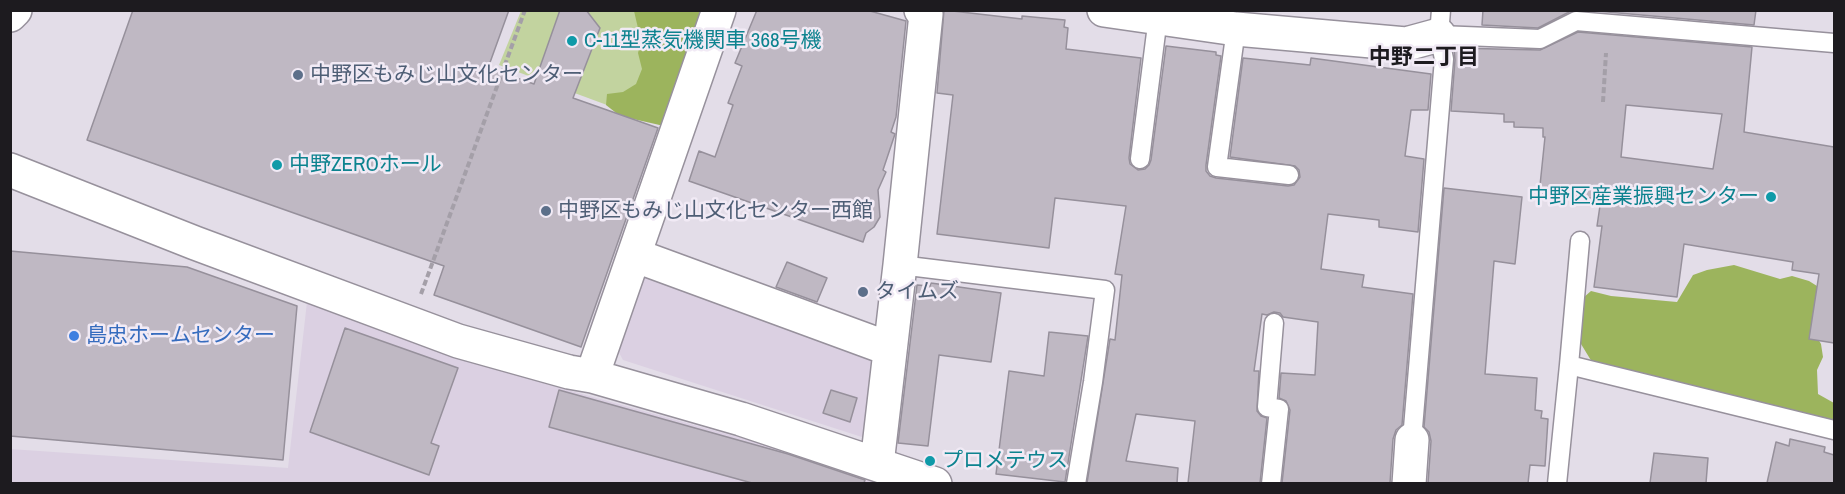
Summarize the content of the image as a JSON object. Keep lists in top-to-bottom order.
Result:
{
  "districts": ["中野二丁目"],
  "places": [
    "C-11型蒸気機関車 368号機",
    "中野区もみじ山文化センター",
    "中野ZEROホール",
    "中野区産業振興センター",
    "中野区もみじ山文化センター西館",
    "タイムズ",
    "島忠ホームセンター",
    "プロメテウス"
  ]
}
